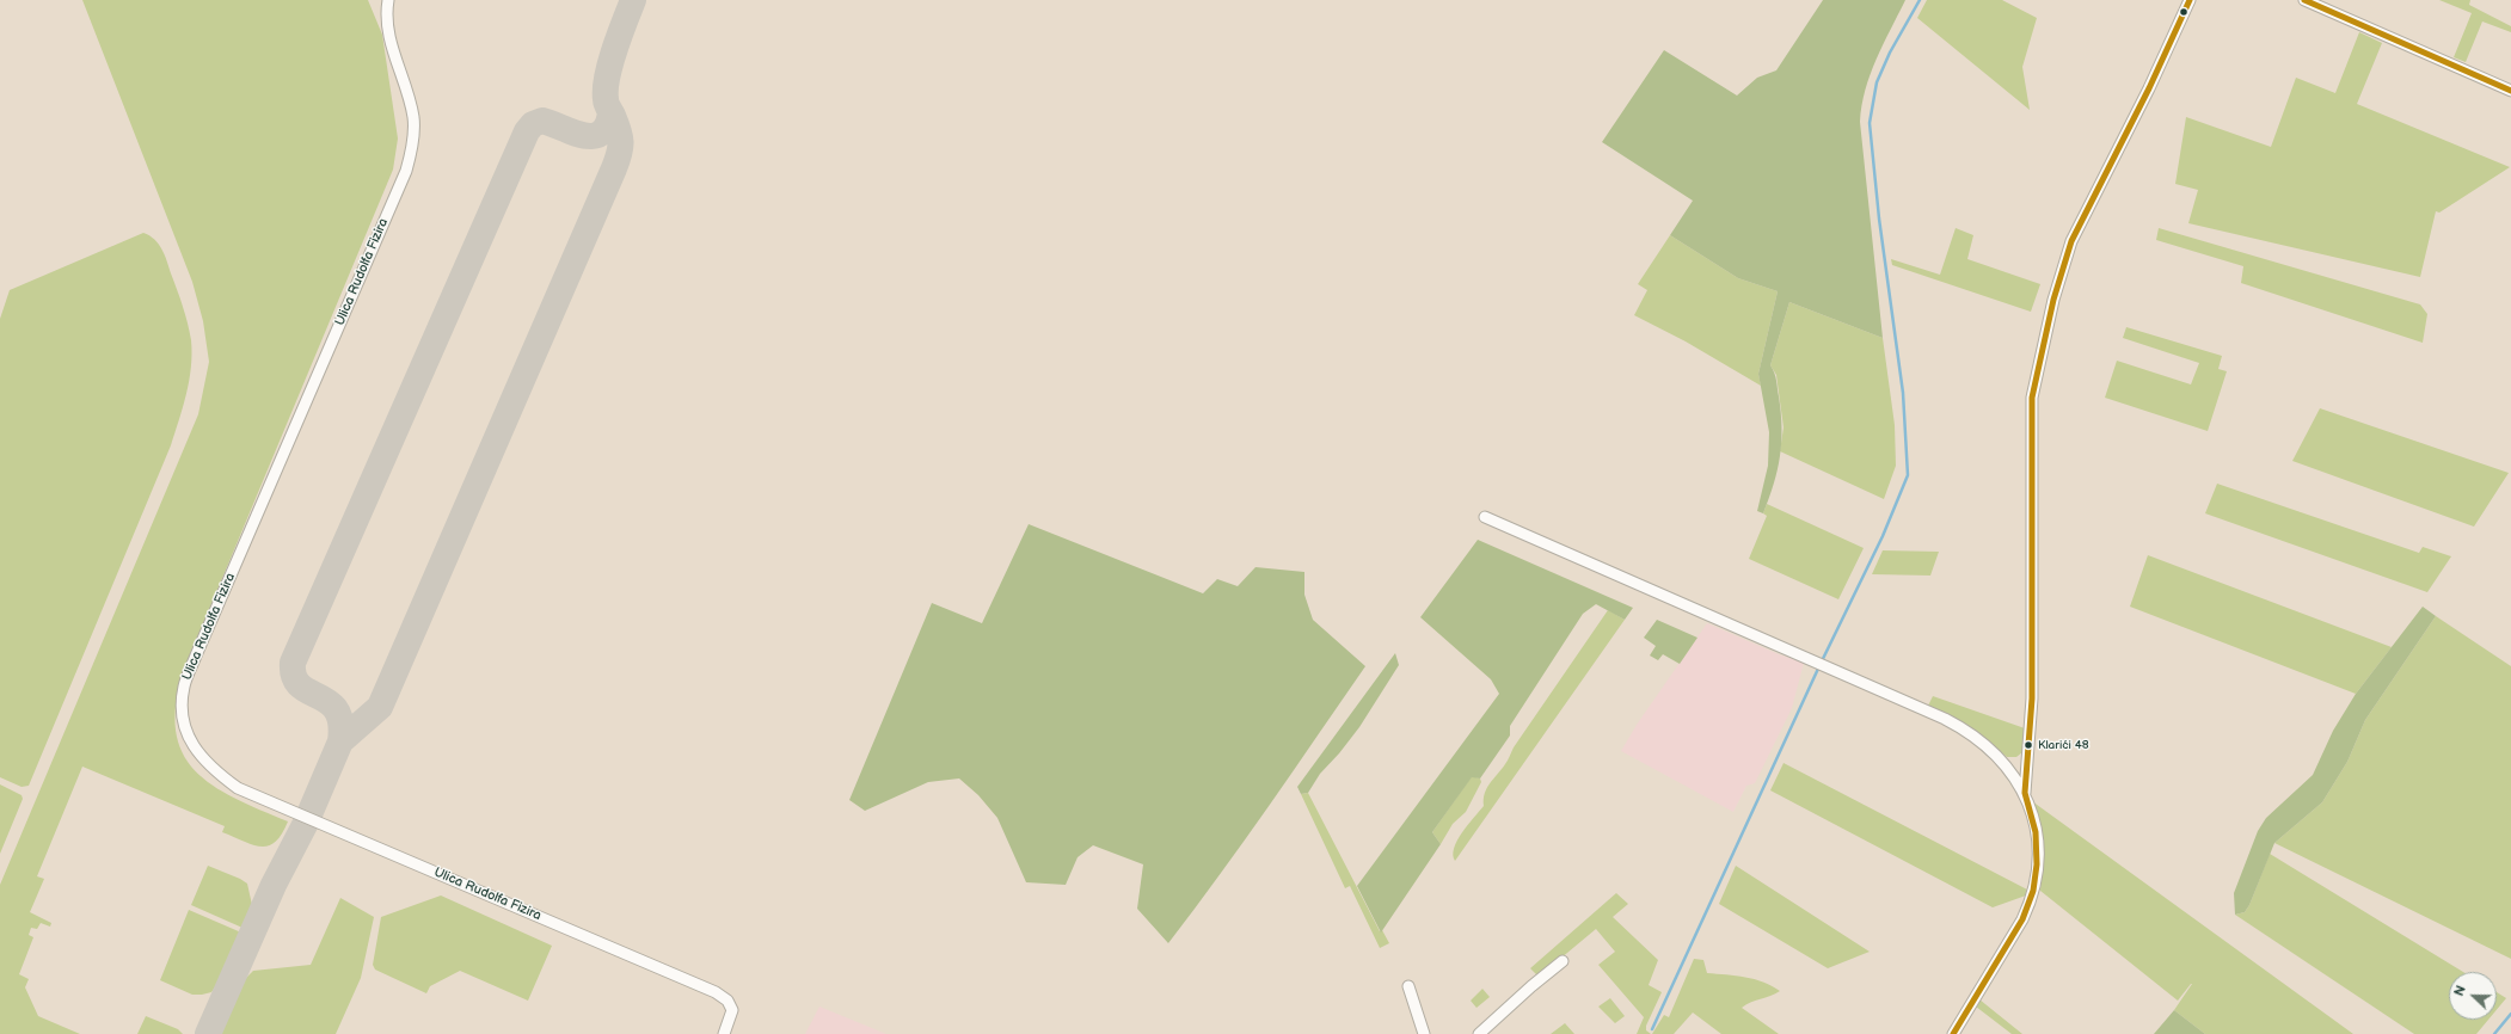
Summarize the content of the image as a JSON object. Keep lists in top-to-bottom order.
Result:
{
  "streets": {
    "street": ["Ulica Rudolfa Fizira"]
  },
  "places": ["Klarići 48"],
  "north": "left"
}
